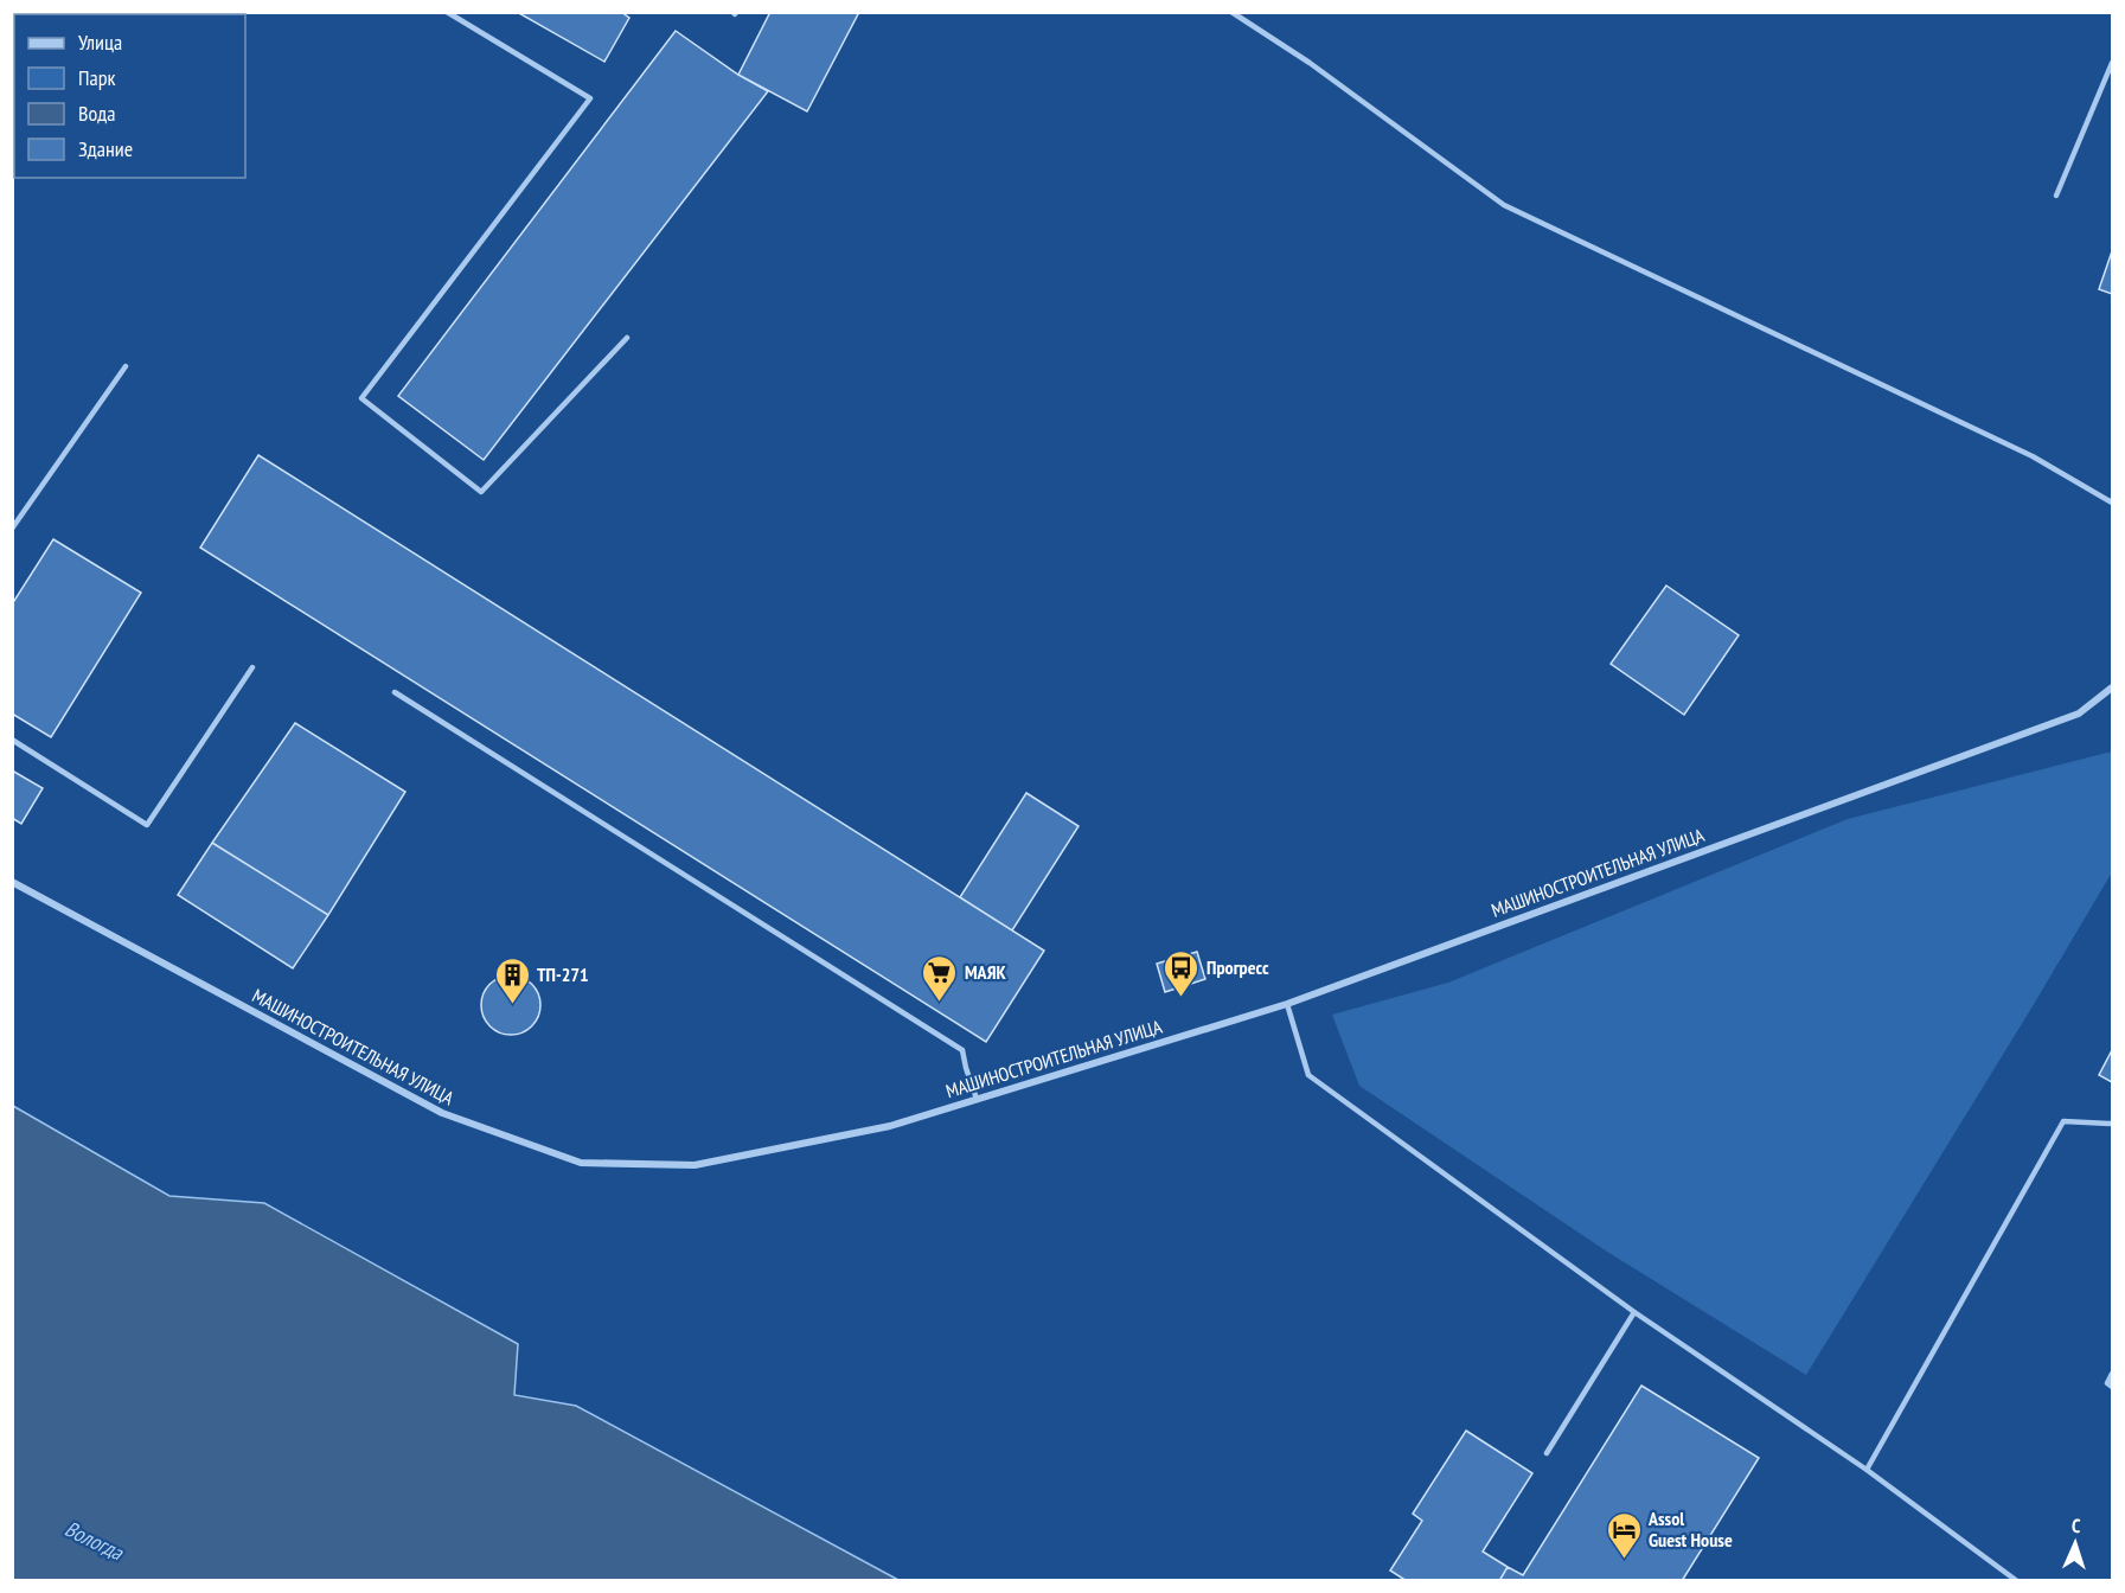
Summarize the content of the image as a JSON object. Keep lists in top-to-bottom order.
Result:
{
  "streets": {
    "street": ["МАШИНОСТРОИТЕЛЬНАЯ УЛИЦА"]
  },
  "water": ["Вологда"],
  "places": {
    "bus stop": ["Прогресс"],
    "supermarket": ["МАЯК"],
    "building": ["ТП-271"],
    "hotel": ["Assol Guest House"]
  },
  "legend": [
    "Улица",
    "Парк",
    "Вода",
    "Здание"
  ],
  "north": "top"
}
